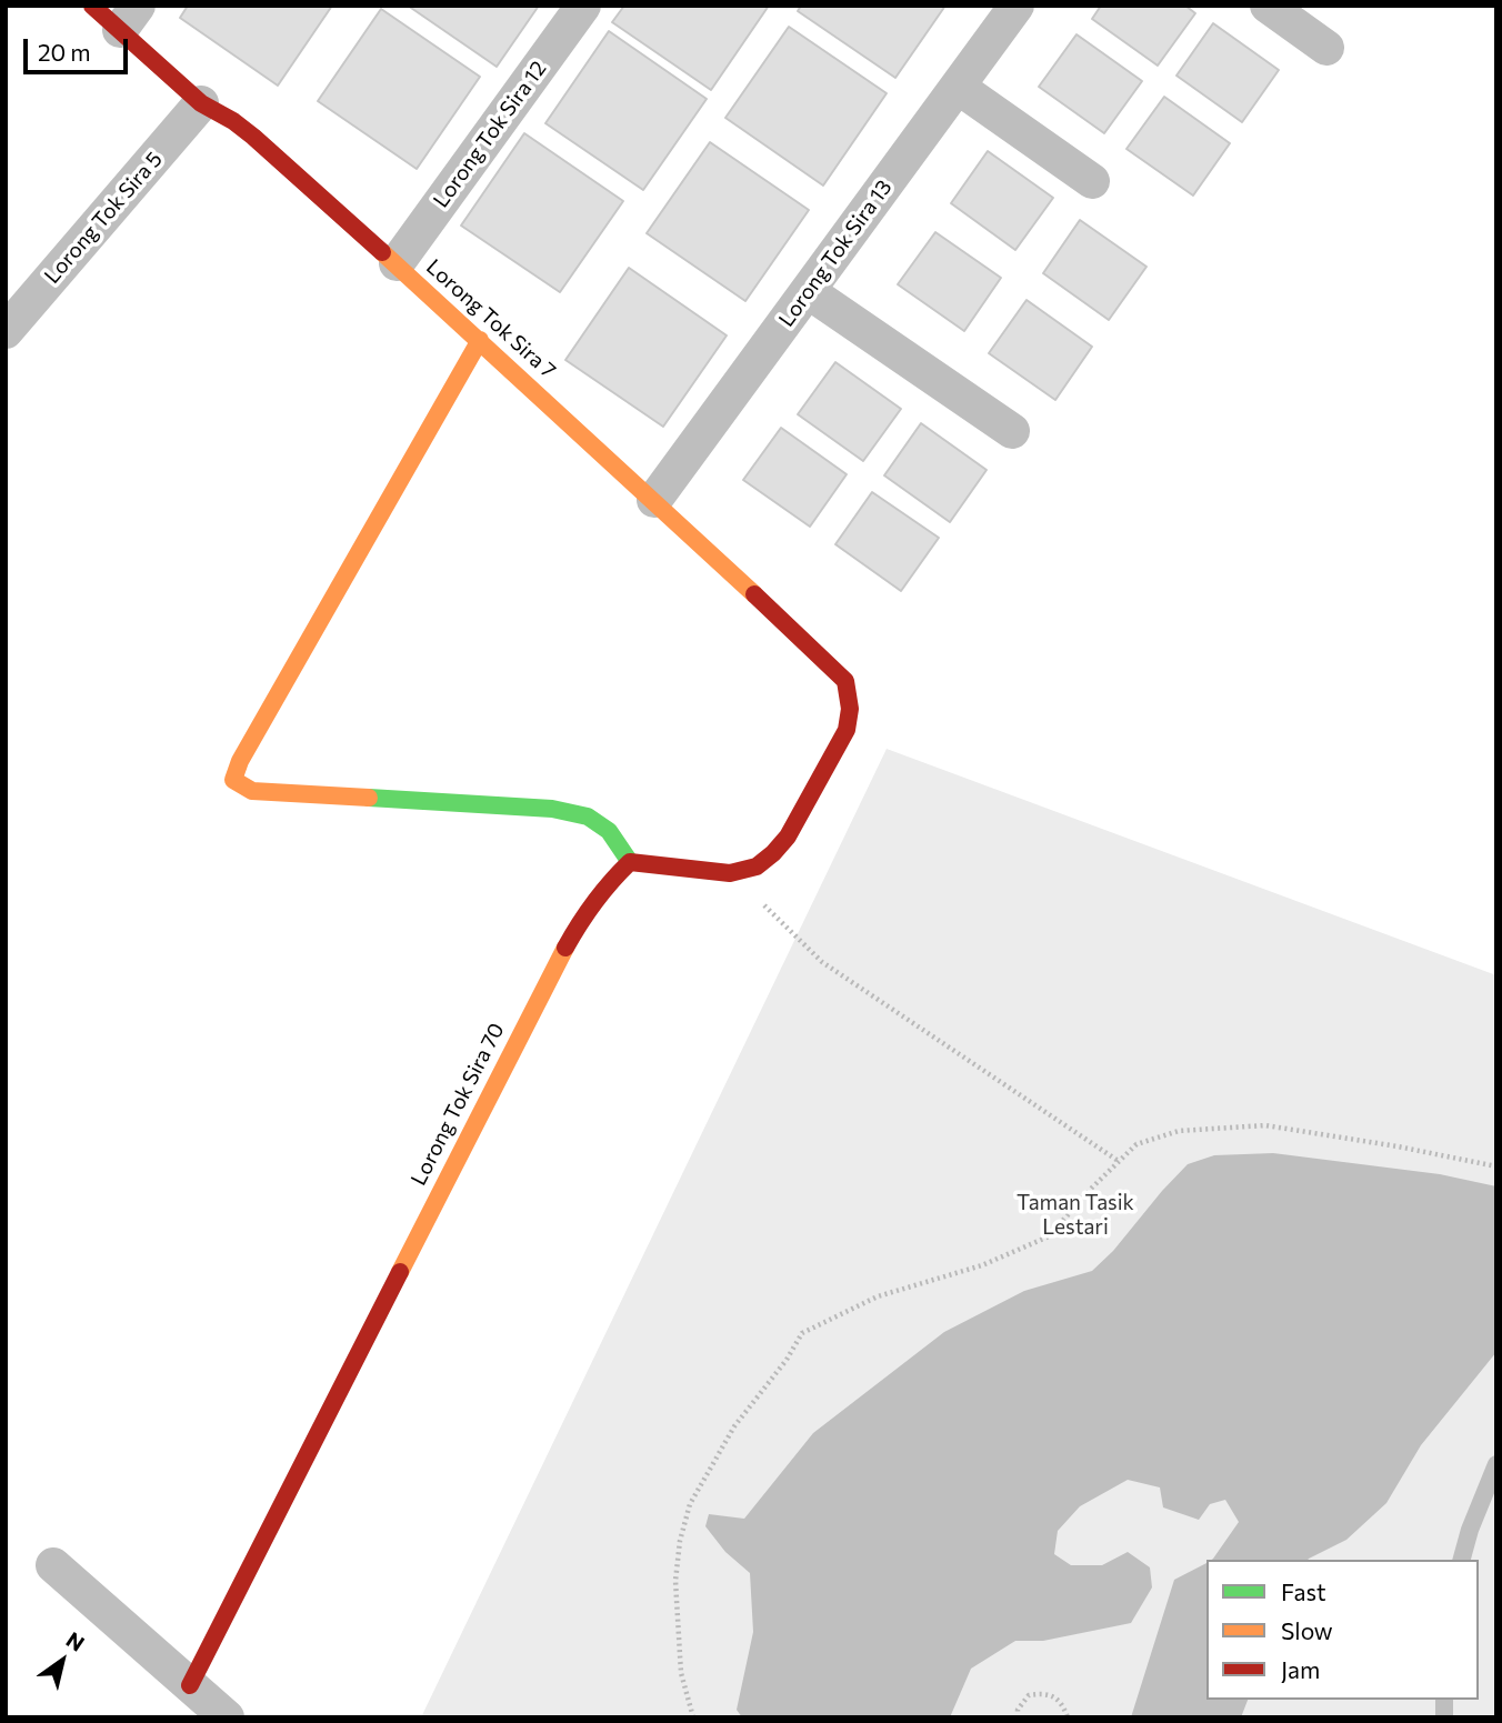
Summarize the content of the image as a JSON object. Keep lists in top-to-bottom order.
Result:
{
  "streets": {
    "street": [
      "Lorong Tok Sira 12",
      "Lorong Tok Sira 5",
      "Lorong Tok Sira 13",
      "Lorong Tok Sira 7",
      "Lorong Tok Sira 70"
    ]
  },
  "crossings": [
    ["Lorong Tok Sira 12", "Lorong Tok Sira 7"],
    ["Lorong Tok Sira 5", "Lorong Tok Sira 7"],
    ["Lorong Tok Sira 13", "Lorong Tok Sira 7"]
  ],
  "parks": ["Taman Tasik Lestari"],
  "legend": ["Fast", "Slow", "Jam"],
  "scale_bar": "20 m",
  "north": "top right"
}
